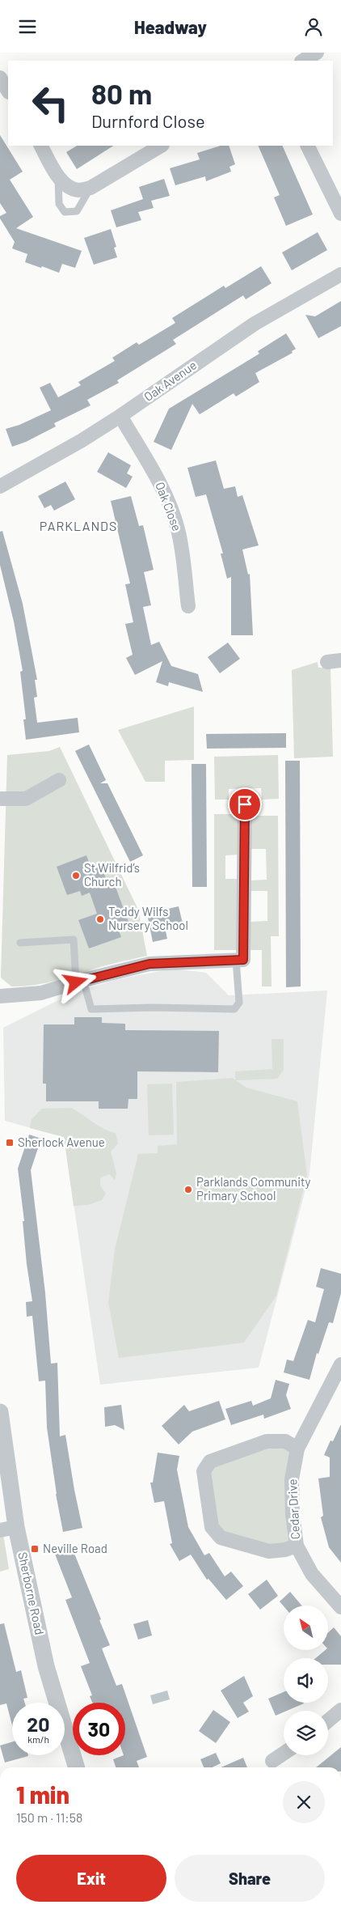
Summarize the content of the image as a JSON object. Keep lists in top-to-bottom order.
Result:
{
  "streets": {
    "street": [
      "Oak Avenue",
      "Oak Close",
      "Cedar Drive",
      "Sherborne Road"
    ]
  },
  "crossings": [
    ["Oak Avenue", "Oak Close"]
  ],
  "districts": ["PARKLANDS"],
  "places": {
    "other": ["St Wilfrid’s Church", "Teddy Wilfs Nursery School", "Parklands Community Primary School"],
    "transit": ["Sherlock Avenue", "Neville Road"]
  },
  "north": "top left",
  "page": {
    "header": "Headway",
    "turn": ["80 m", "Durnford Close"],
    "speed": "20 km/h",
    "limit": "30",
    "heading": ["1 min", "150 m · 11:58"],
    "buttons": ["Exit", "Share"]
  }
}
